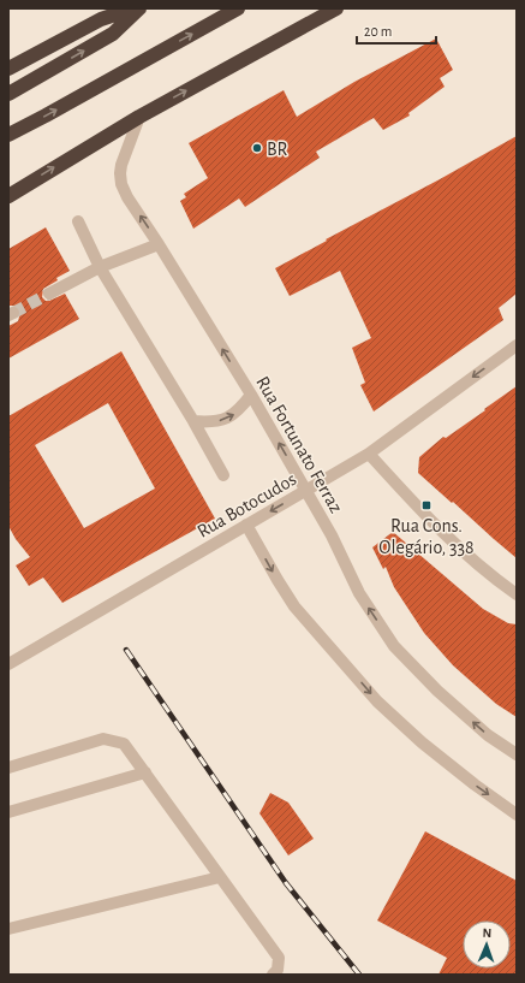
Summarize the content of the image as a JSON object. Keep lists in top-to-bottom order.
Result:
{
  "streets": {
    "street": ["Rua Fortunato Ferraz", "Rua Botocudos"]
  },
  "crossings": [
    ["Rua Fortunato Ferraz", "Rua Botocudos"]
  ],
  "one_way": ["Rua Botocudos"],
  "places": {
    "other": ["BR"],
    "transit": ["Rua Cons. Olegário, 338"]
  },
  "scale_bar": "20 m",
  "north": "top"
}
